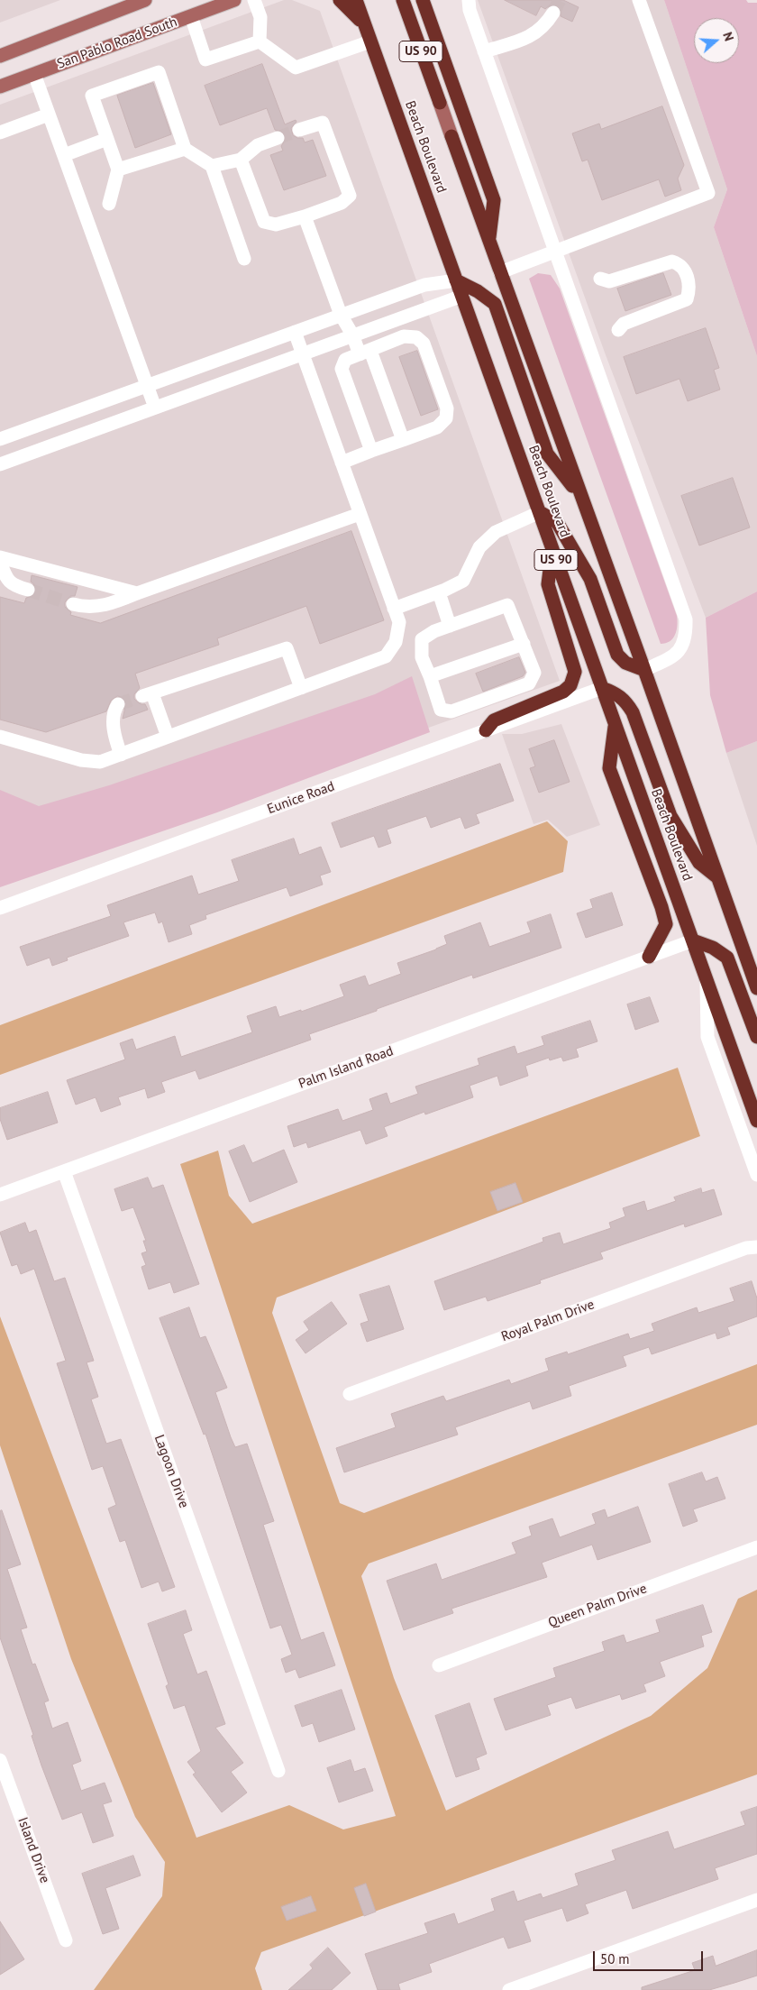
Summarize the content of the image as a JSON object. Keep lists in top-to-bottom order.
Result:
{
  "streets": {
    "highway": ["US 90", "Beach Boulevard"],
    "main road": ["San Pablo Road South"],
    "street": [
      "Eunice Road",
      "Palm Island Road",
      "Royal Palm Drive",
      "Lagoon Drive",
      "Queen Palm Drive",
      "Island Drive"
    ]
  },
  "crossings": [
    ["Beach Boulevard", "Eunice Road"],
    ["Beach Boulevard", "Palm Island Road"],
    ["Palm Island Road", "Lagoon Drive"]
  ],
  "scale_bar": "50 m",
  "north": "right"
}
